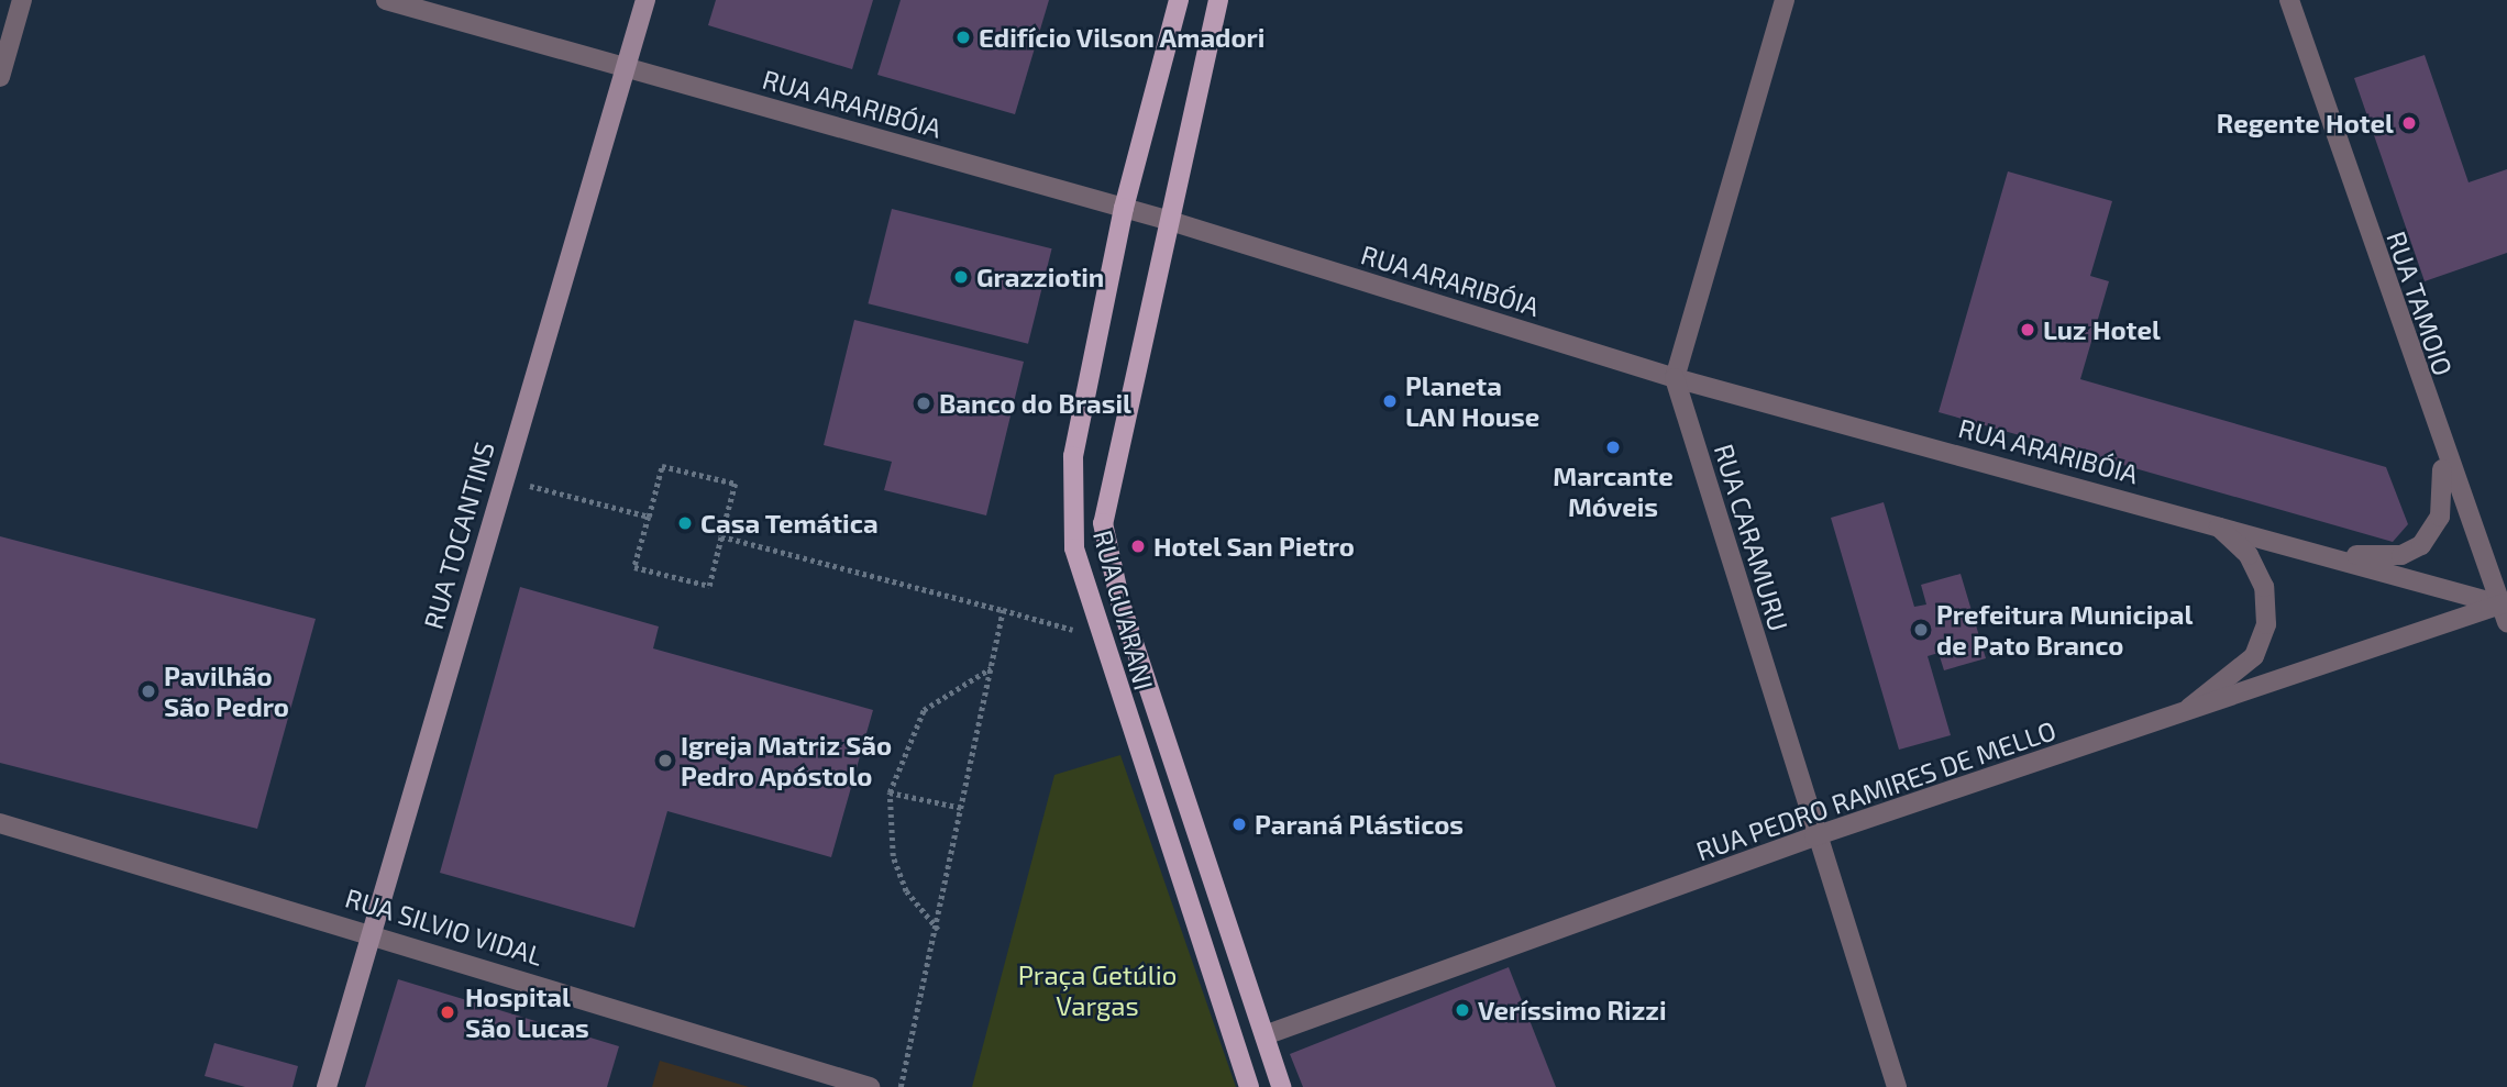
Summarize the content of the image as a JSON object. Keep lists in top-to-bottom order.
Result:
{
  "streets": {
    "main road": ["RUA TOCANTINS", "RUA GUARANI"],
    "street": [
      "RUA ARARIBÓIA",
      "RUA TAMOIO",
      "RUA CARAMURU",
      "RUA PEDRO RAMIRES DE MELLO",
      "RUA SILVIO VIDAL"
    ]
  },
  "crossings": [
    ["RUA ARARIBÓIA", "RUA TAMOIO"],
    ["RUA ARARIBÓIA", "RUA TOCANTINS"],
    ["RUA ARARIBÓIA", "RUA CARAMURU"],
    ["RUA ARARIBÓIA", "RUA GUARANI"],
    ["RUA ARARIBÓIA", "RUA PEDRO RAMIRES DE MELLO"],
    ["RUA TAMOIO", "RUA PEDRO RAMIRES DE MELLO"],
    ["RUA TOCANTINS", "RUA SILVIO VIDAL"],
    ["RUA CARAMURU", "RUA PEDRO RAMIRES DE MELLO"],
    ["RUA GUARANI", "RUA PEDRO RAMIRES DE MELLO"]
  ],
  "parks": ["Praça Getúlio Vargas"],
  "places": [
    "Edifício Vilson Amadori",
    "Regente Hotel",
    "Grazziotin",
    "Luz Hotel",
    "Planeta LAN House",
    "Banco do Brasil",
    "Marcante Móveis",
    "Casa Temática",
    "Hotel San Pietro",
    "Prefeitura Municipal de Pato Branco",
    "Pavilhão São Pedro",
    "Igreja Matriz São Pedro Apóstolo",
    "Paraná Plásticos",
    "Veríssimo Rizzi",
    "Hospital São Lucas"
  ]
}
